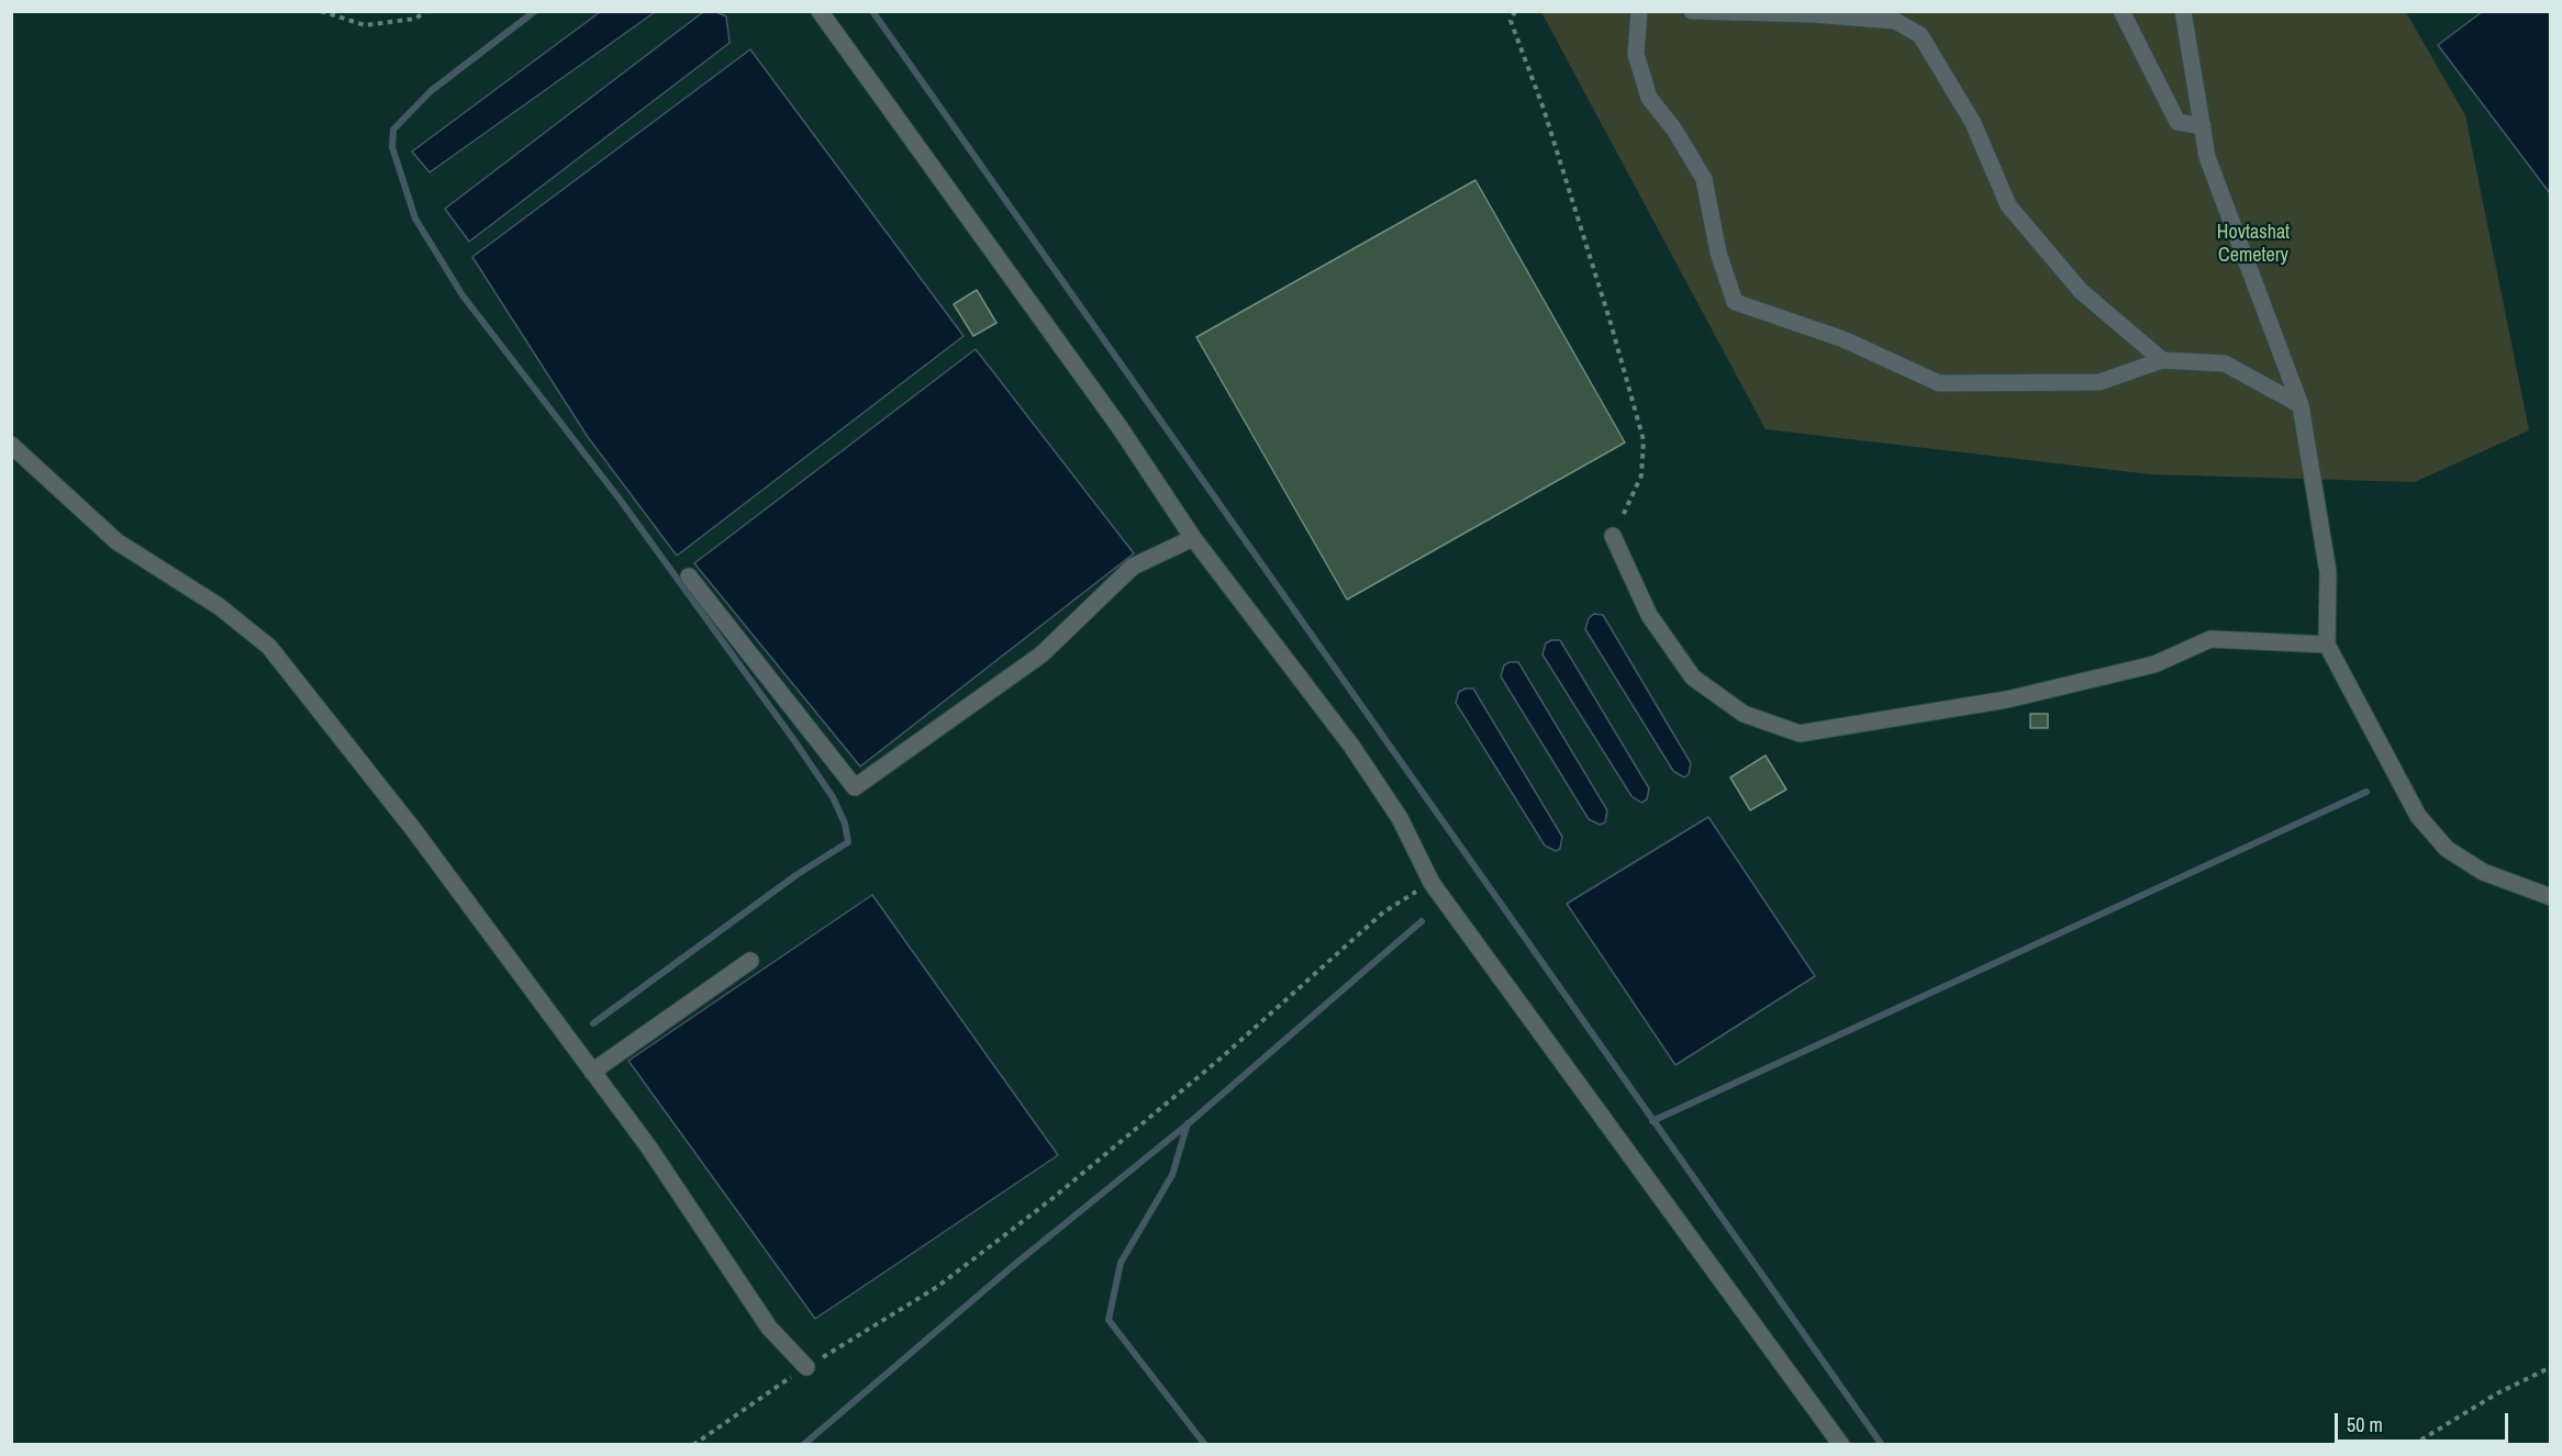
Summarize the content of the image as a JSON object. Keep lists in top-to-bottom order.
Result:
{
  "parks": ["Hovtashat Cemetery"],
  "scale_bar": "50 m"
}
